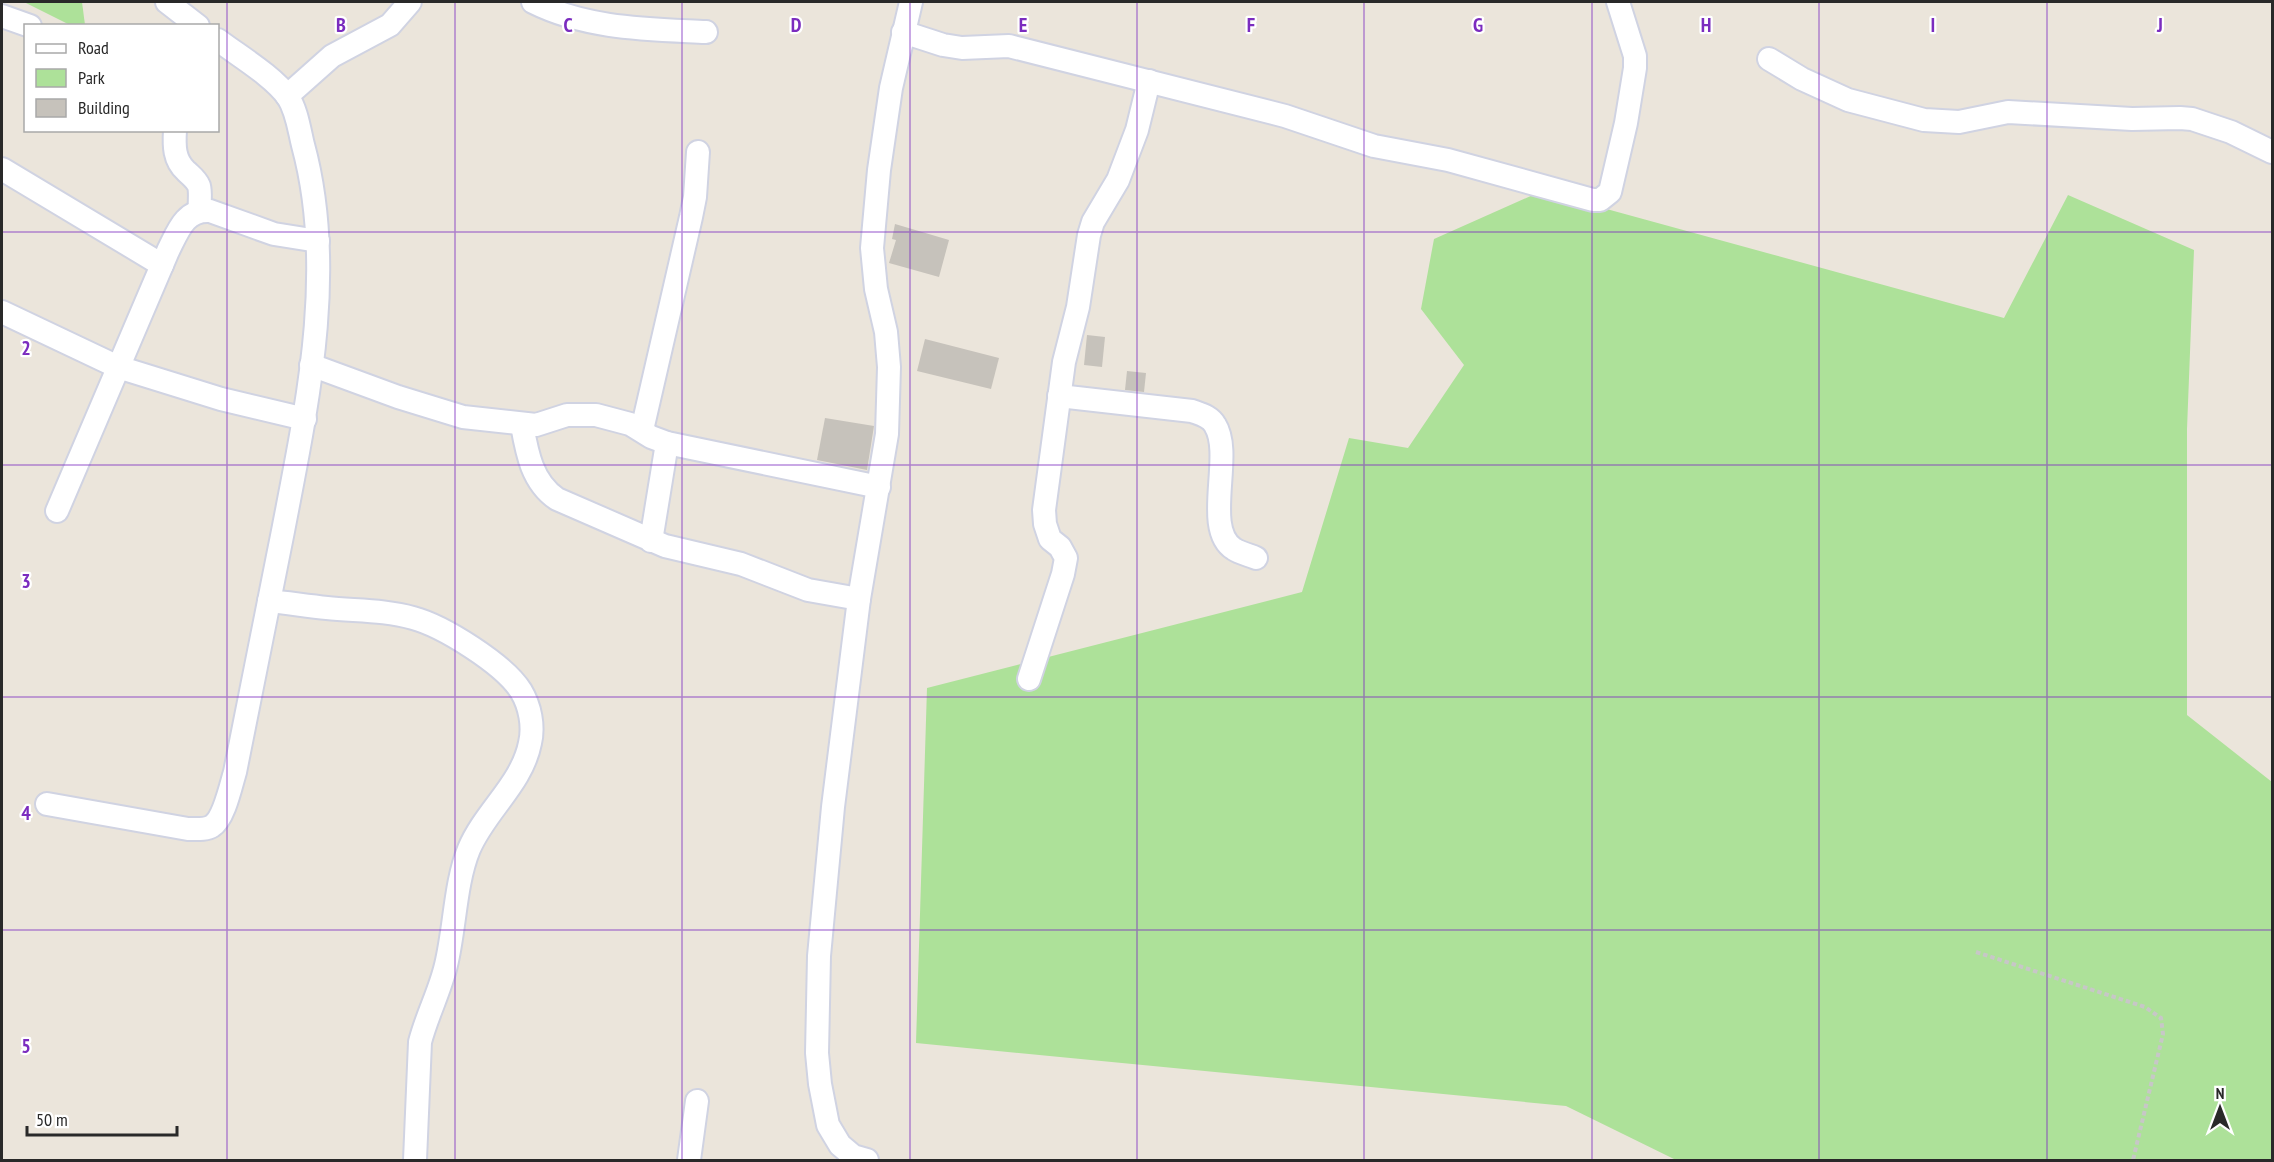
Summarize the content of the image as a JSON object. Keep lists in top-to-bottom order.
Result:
{
  "legend": ["Road", "Park", "Building"],
  "scale_bar": "50 m",
  "north": "top",
  "grid": {
    "columns": [
      "B",
      "C",
      "D",
      "E",
      "F",
      "G",
      "H",
      "I",
      "J"
    ],
    "rows": [
      "2",
      "3",
      "4",
      "5"
    ]
  }
}
